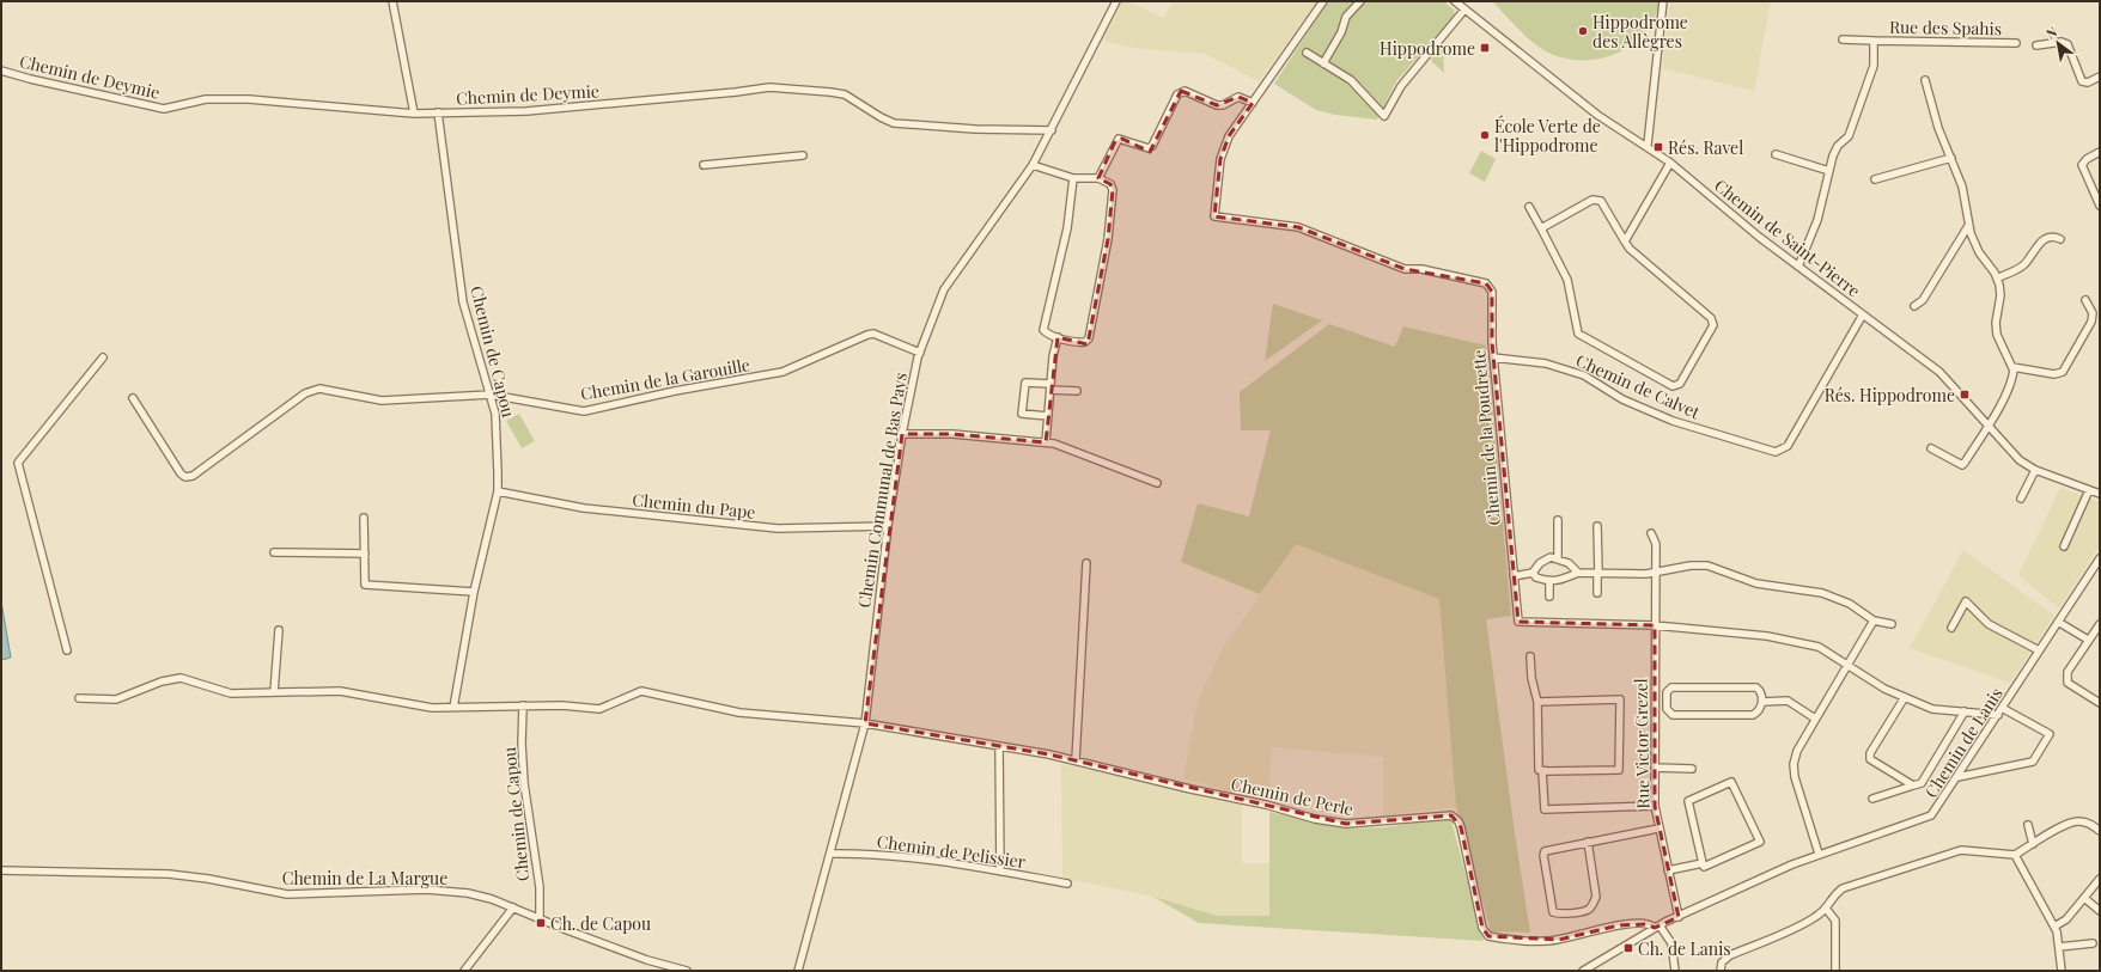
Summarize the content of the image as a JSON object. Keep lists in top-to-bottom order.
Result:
{
  "streets": {
    "street": [
      "Rue des Spahis",
      "Chemin de Deymie",
      "Chemin de Saint-Pierre",
      "Chemin de Capou",
      "Chemin de la Garouille",
      "Chemin de Calvet",
      "Chemin de la Poudrette",
      "Chemin Communal de Bas Pays",
      "Chemin du Pape",
      "Chemin de Lanis",
      "Rue Victor Grezel",
      "Chemin de Perle",
      "Chemin de Pelissier",
      "Chemin de La Margue"
    ]
  },
  "crossings": [
    ["Rue des Spahis", "Chemin de Saint-Pierre"],
    ["Chemin de Deymie", "Chemin de Capou"],
    ["Chemin de Deymie", "Chemin Communal de Bas Pays"],
    ["Chemin de Saint-Pierre", "Chemin de Calvet"],
    ["Chemin de Capou", "Chemin de la Garouille"],
    ["Chemin de Capou", "Chemin du Pape"],
    ["Chemin de Capou", "Chemin de Perle"],
    ["Chemin de Capou", "Chemin de La Margue"],
    ["Chemin de la Garouille", "Chemin Communal de Bas Pays"],
    ["Chemin de Calvet", "Chemin de la Poudrette"],
    ["Chemin de la Poudrette", "Chemin de Lanis"],
    ["Chemin de la Poudrette", "Rue Victor Grezel"],
    ["Chemin Communal de Bas Pays", "Chemin du Pape"],
    ["Chemin Communal de Bas Pays", "Chemin de Perle"],
    ["Chemin Communal de Bas Pays", "Chemin de Pelissier"],
    ["Chemin de Lanis", "Rue Victor Grezel"],
    ["Chemin de Lanis", "Chemin de Perle"]
  ],
  "places": {
    "other": ["Hippodrome des Allègres", "École Verte de l'Hippodrome"],
    "transit": [
      "Hippodrome",
      "Rés. Ravel",
      "Rés. Hippodrome",
      "Ch. de Capou",
      "Ch. de Lanis"
    ]
  },
  "north": "top left"
}
